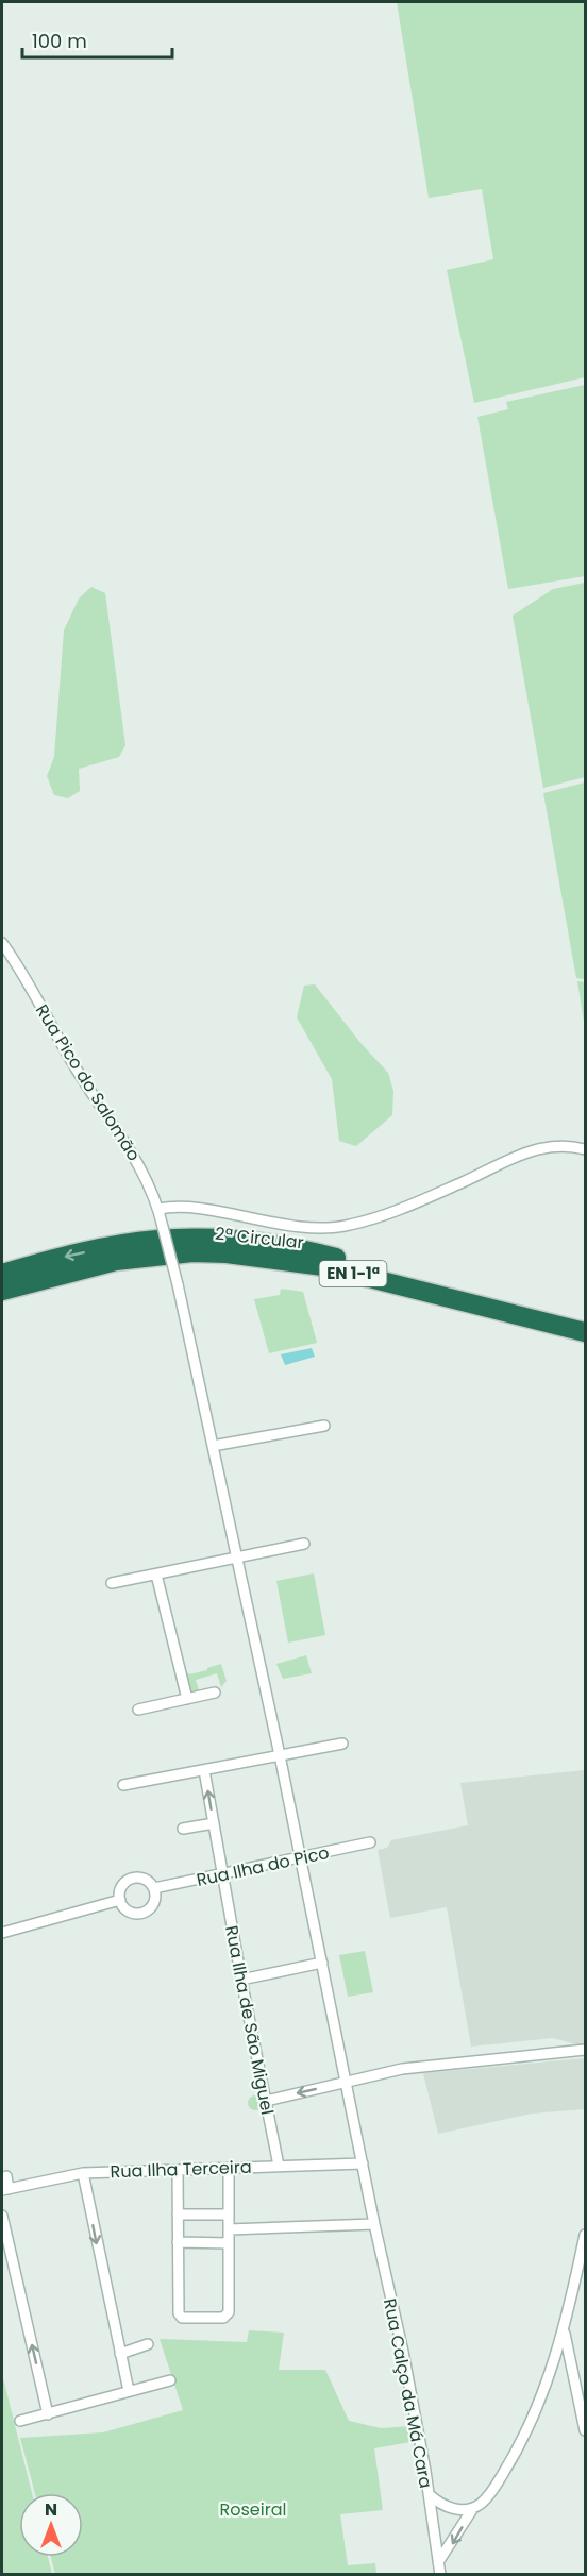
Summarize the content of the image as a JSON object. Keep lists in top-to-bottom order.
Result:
{
  "streets": {
    "highway": ["2ª Circular", "EN 1-1ª"],
    "street": [
      "Rua Pico do Salomão",
      "Rua Ilha do Pico",
      "Rua Ilha de São Miguel",
      "Rua Ilha Terceira",
      "Rua Calço da Má Cara"
    ]
  },
  "crossings": [
    ["Rua Pico do Salomão", "Rua Calço da Má Cara"],
    ["Rua Ilha do Pico", "Rua Ilha de São Miguel"],
    ["Rua Ilha do Pico", "Rua Calço da Má Cara"],
    ["Rua Ilha de São Miguel", "Rua Ilha Terceira"],
    ["Rua Ilha Terceira", "Rua Calço da Má Cara"]
  ],
  "parks": ["Roseiral"],
  "scale_bar": "100 m",
  "north": "top"
}
